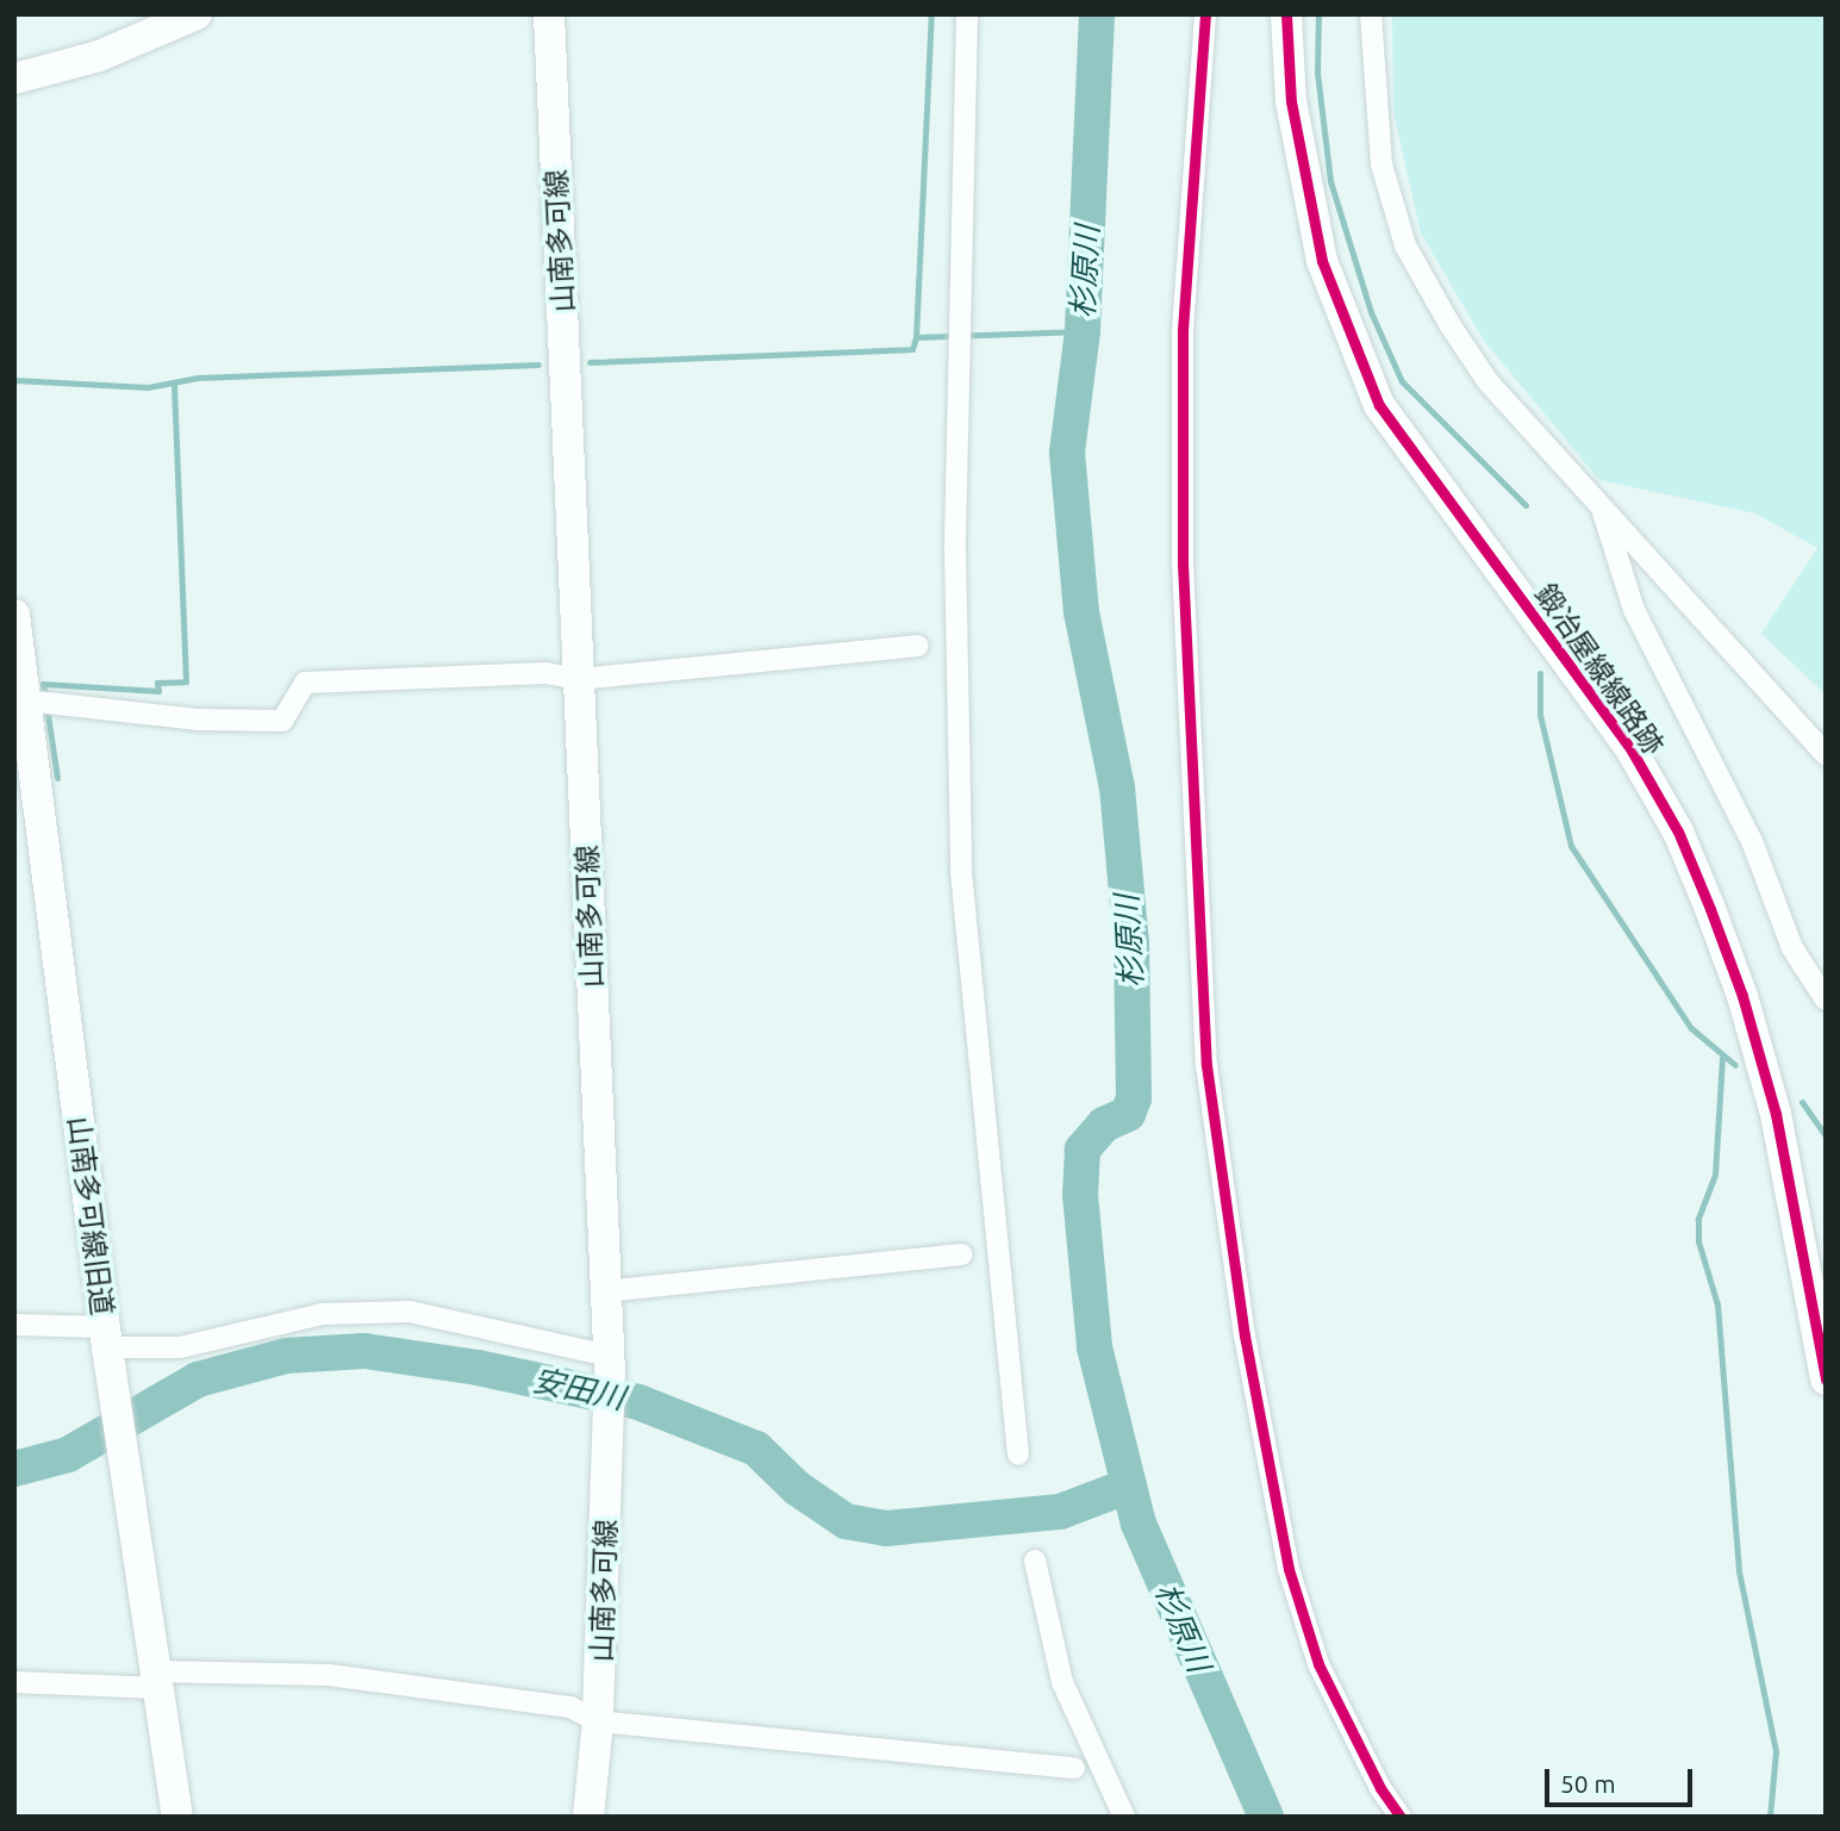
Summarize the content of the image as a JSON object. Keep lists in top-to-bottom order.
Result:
{
  "streets": {
    "street": ["山南多可線", "鍛冶屋線線路跡", "山南多可線旧道"]
  },
  "water": ["杉原川", "安田川"],
  "scale_bar": "50 m"
}
